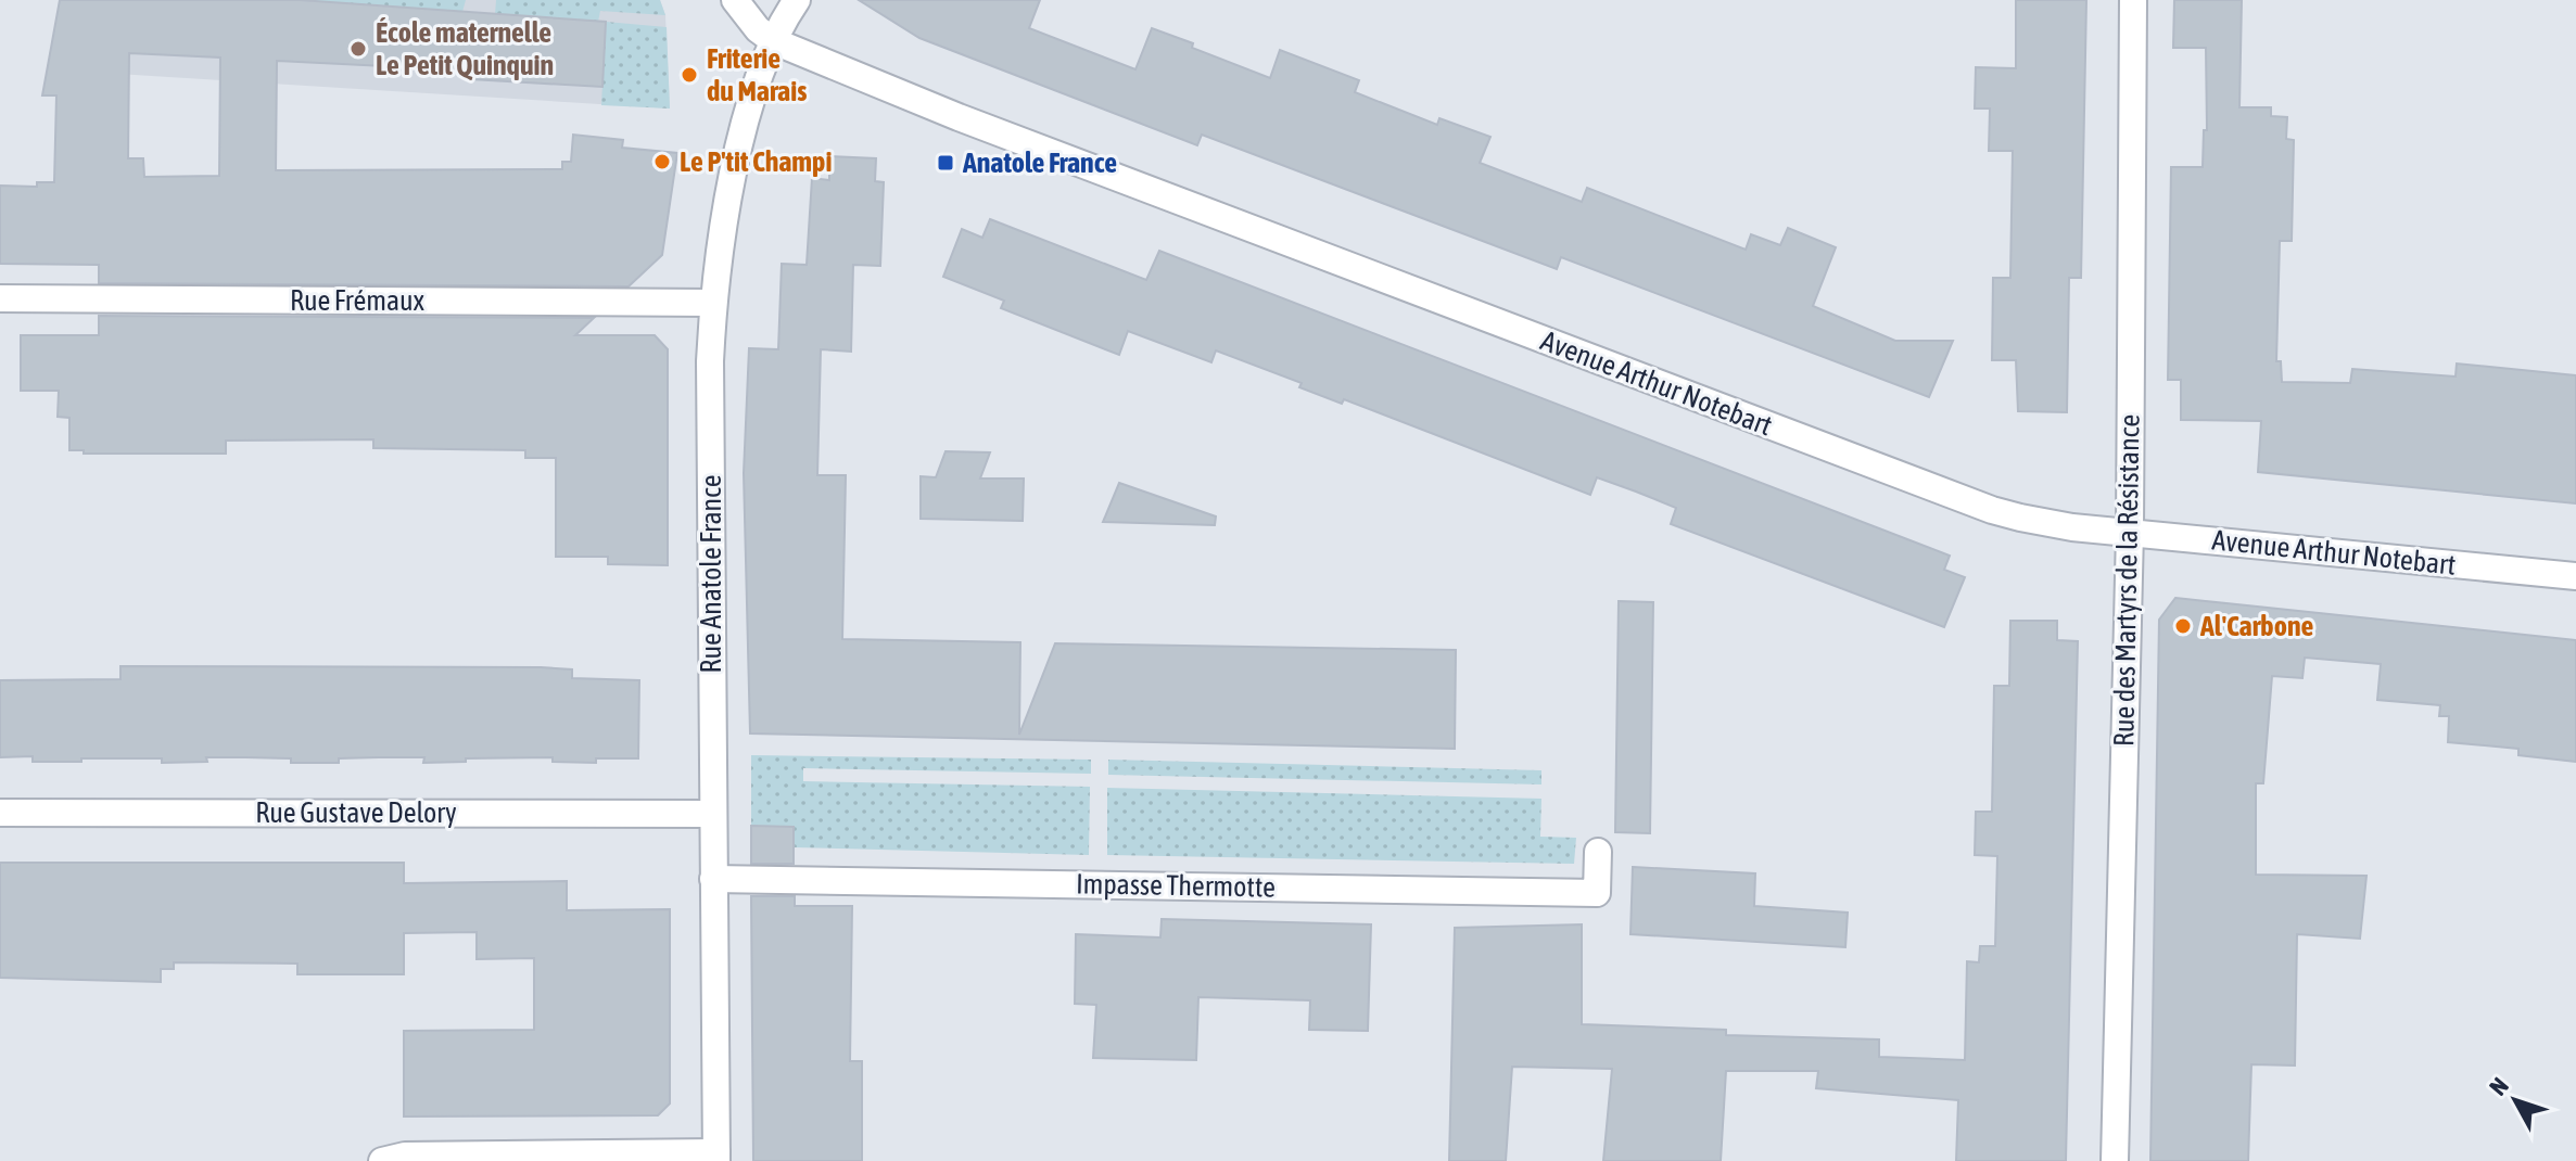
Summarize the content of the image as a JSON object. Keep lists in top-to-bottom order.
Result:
{
  "streets": {
    "street": [
      "Rue Frémaux",
      "Avenue Arthur Notebart",
      "Rue Anatole France",
      "Rue des Martyrs de la Résistance",
      "Rue Gustave Delory",
      "Impasse Thermotte"
    ]
  },
  "crossings": [
    ["Rue Frémaux", "Rue Anatole France"],
    ["Avenue Arthur Notebart", "Rue Anatole France"],
    ["Avenue Arthur Notebart", "Rue des Martyrs de la Résistance"],
    ["Rue Anatole France", "Rue Gustave Delory"],
    ["Rue Anatole France", "Impasse Thermotte"]
  ],
  "places": {
    "other": [
      "École maternelle Le Petit Quinquin",
      "Friterie du Marais",
      "Le P'tit Champi",
      "Al'Carbone"
    ],
    "transit": ["Anatole France"]
  },
  "north": "top left"
}
